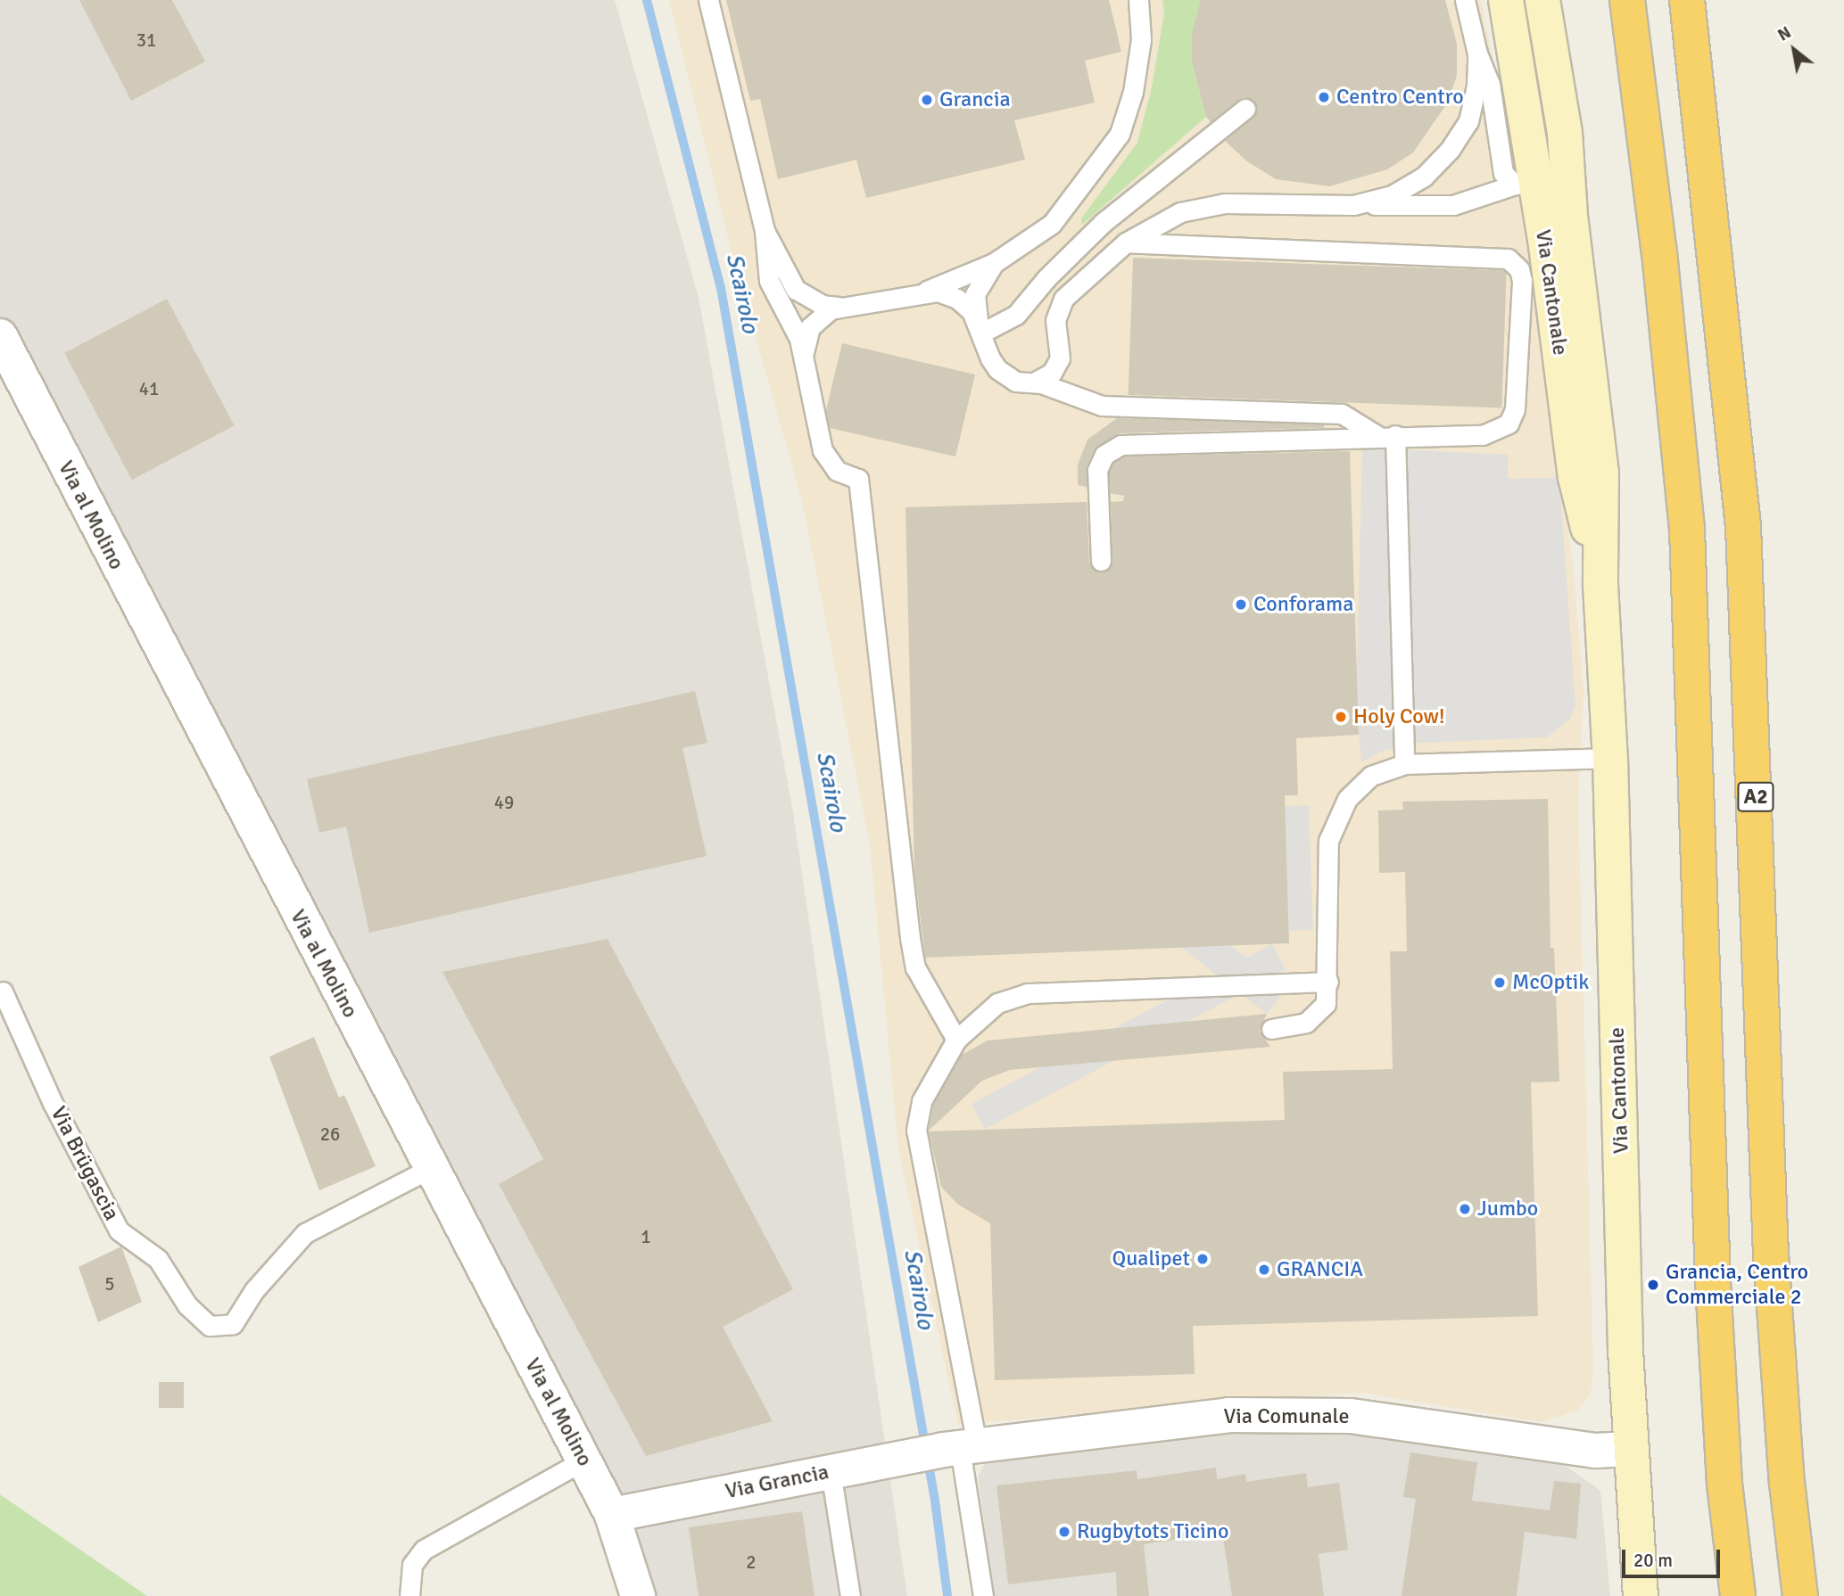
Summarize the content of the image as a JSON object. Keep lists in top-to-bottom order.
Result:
{
  "streets": {
    "highway": ["A2"],
    "main road": ["Via Cantonale"],
    "street": ["Via al Molino", "Via Comunale", "Via Grancia"],
    "lane": ["Via Brügascia"]
  },
  "crossings": [
    ["Via Cantonale", "Via Comunale"],
    ["Via al Molino", "Via Brügascia"],
    ["Via al Molino", "Via Grancia"],
    ["Via Comunale", "Via Grancia"]
  ],
  "water": ["Scairolo"],
  "places": [
    "Centro Centro",
    "Grancia",
    "Conforama",
    "Holy Cow!",
    "McOptik",
    "Jumbo",
    "Qualipet",
    "GRANCIA",
    "Grancia, Centro Commerciale 2",
    "Rugbytots Ticino"
  ],
  "house_numbers": [
    "31",
    "41",
    "49",
    "26",
    "1",
    "5",
    "2"
  ],
  "scale_bar": "20 m",
  "north": "top left"
}
